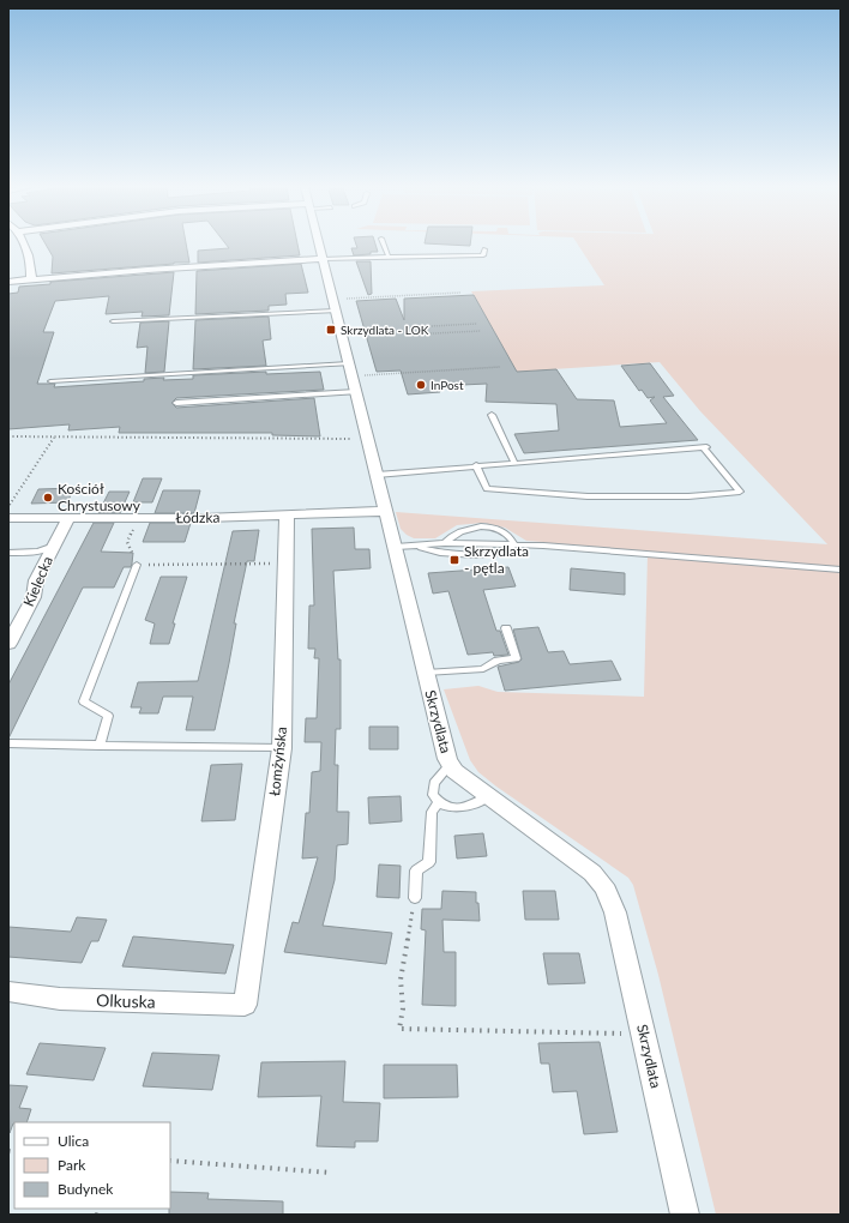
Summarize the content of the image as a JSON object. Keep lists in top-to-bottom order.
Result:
{
  "streets": {
    "street": [
      "Łódzka",
      "Kielecka",
      "Skrzydlata",
      "Łomżyńska",
      "Olkuska"
    ]
  },
  "crossings": [
    ["Łódzka", "Kielecka"],
    ["Łódzka", "Skrzydlata"],
    ["Łódzka", "Łomżyńska"],
    ["Łomżyńska", "Olkuska"]
  ],
  "places": {
    "transit": ["Skrzydlata - LOK", "Skrzydlata - pętla"],
    "other": ["InPost", "Kościół Chrystusowy"]
  },
  "legend": ["Ulica", "Park", "Budynek"]
}
